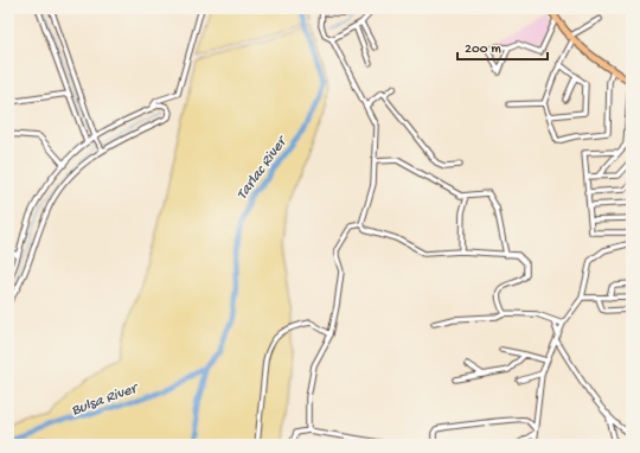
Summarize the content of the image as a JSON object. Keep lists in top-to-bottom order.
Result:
{
  "water": ["Tarlac River", "Bulsa River"],
  "scale_bar": "200 m"
}
